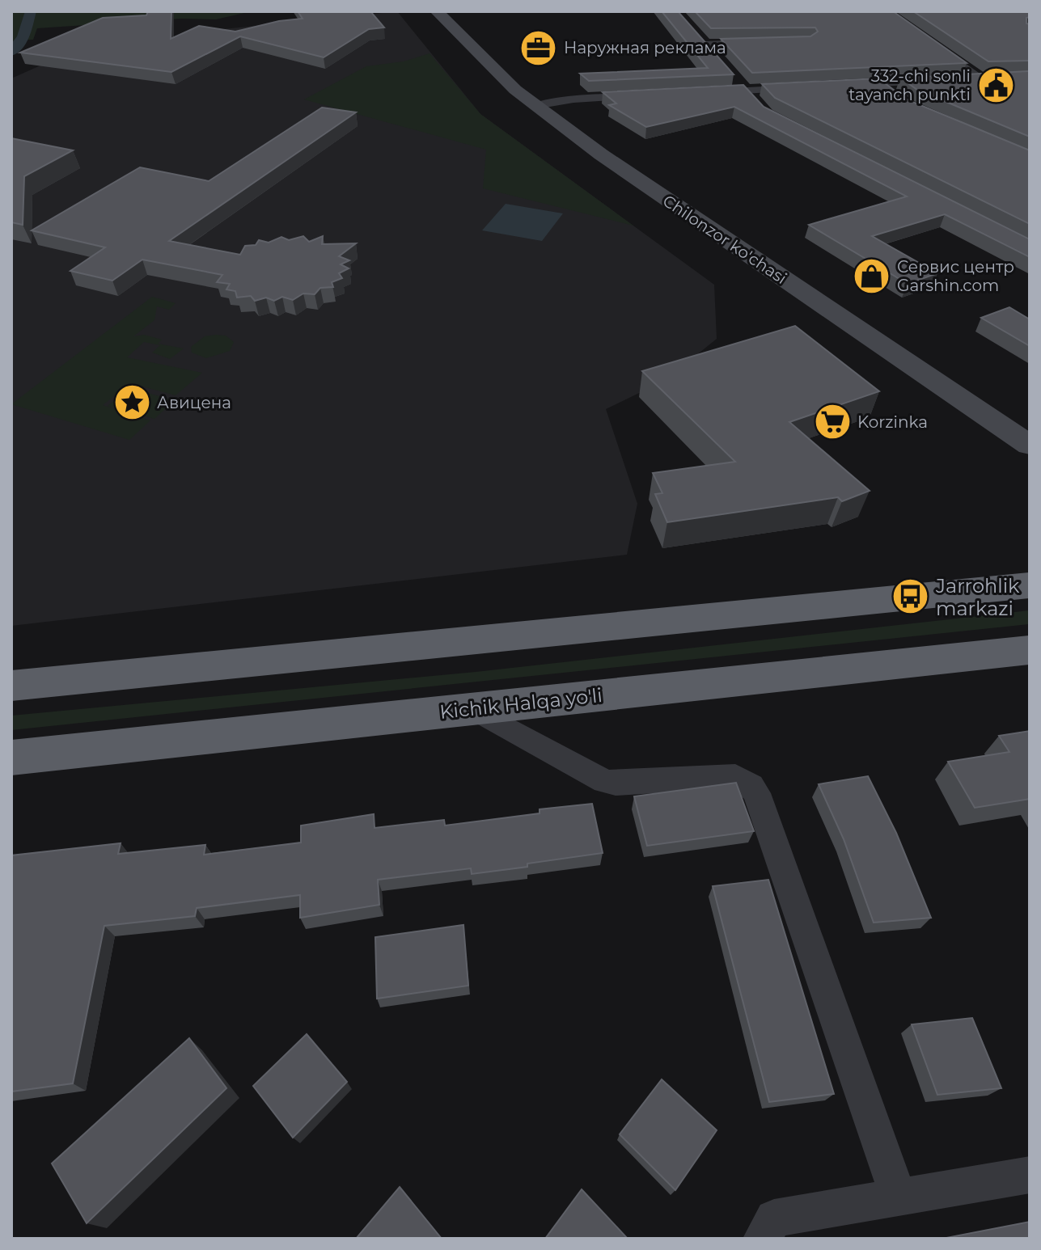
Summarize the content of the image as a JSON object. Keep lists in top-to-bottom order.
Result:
{
  "streets": {
    "highway": ["Kichik Halqa yo'li"],
    "main road": ["Chilonzor ko'chasi"]
  },
  "places": {
    "office": ["Наружная реклама"],
    "public building": ["332-chi sonli tayanch punkti"],
    "shop": ["Сервис центр Garshin.com"],
    "place": ["Авицена"],
    "supermarket": ["Korzinka"],
    "bus stop": ["Jarrohlik markazi"]
  }
}
